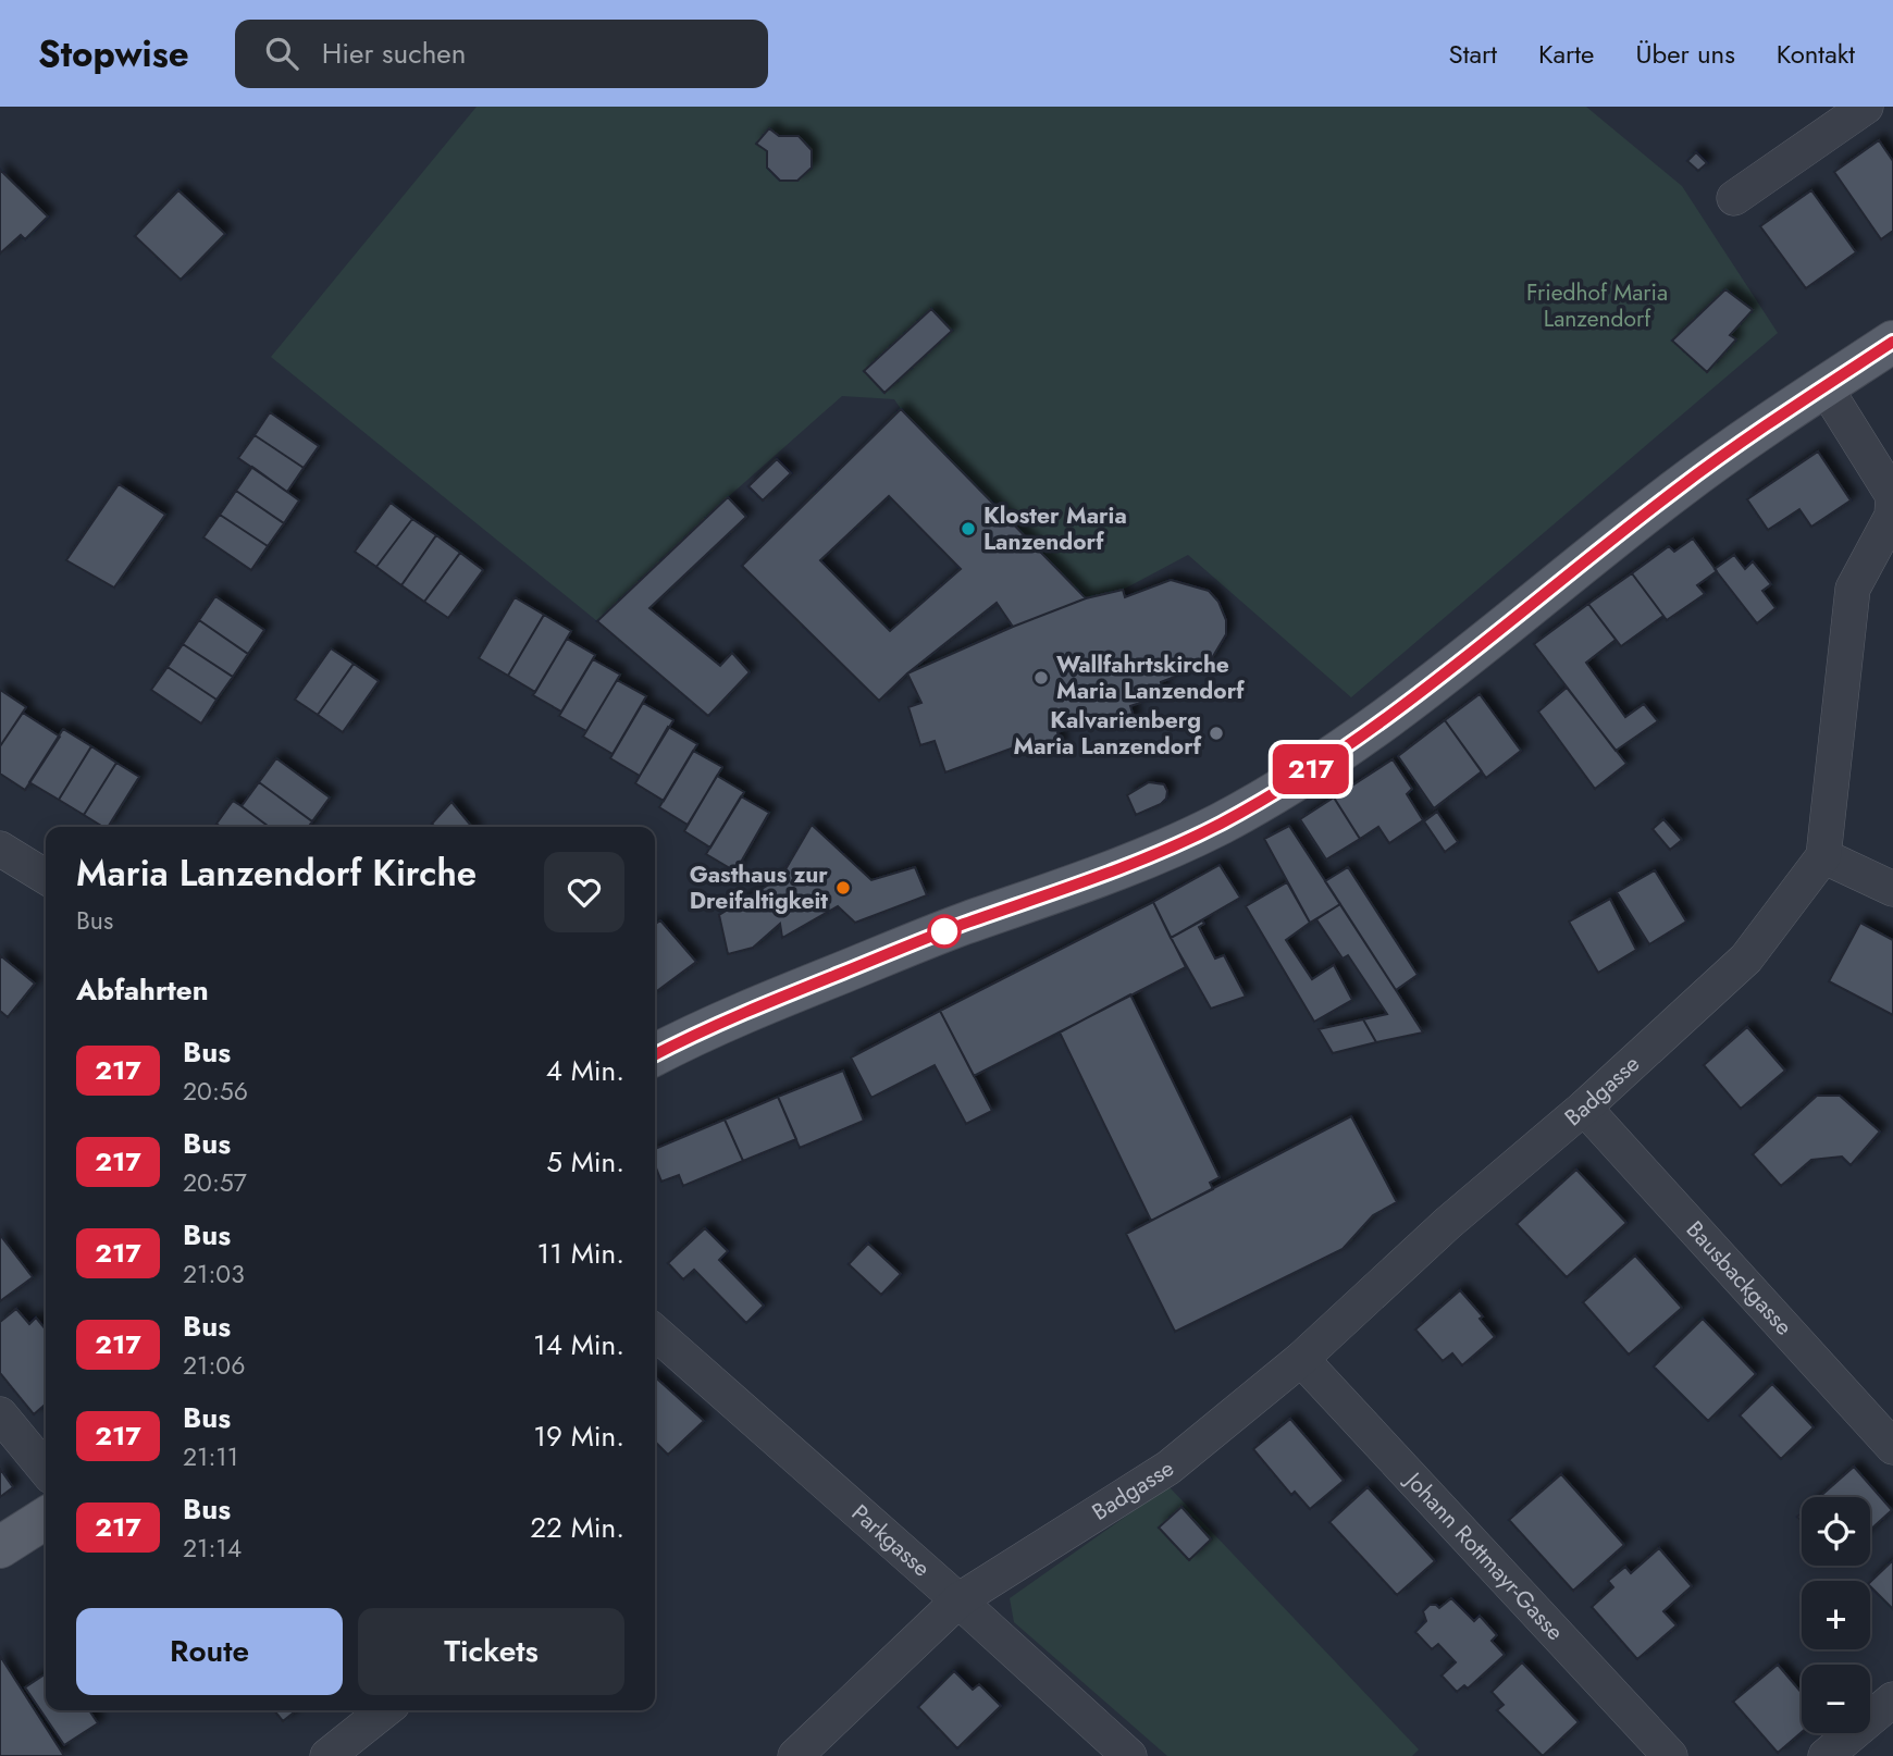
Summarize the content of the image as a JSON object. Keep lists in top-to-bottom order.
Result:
{
  "streets": {
    "street": [
      "Badgasse",
      "Bausbackgasse",
      "Parkgasse",
      "Johann Rottmayr-Gasse"
    ]
  },
  "crossings": [
    ["Badgasse", "Bausbackgasse"],
    ["Badgasse", "Parkgasse"],
    ["Badgasse", "Johann Rottmayr-Gasse"]
  ],
  "parks": ["Friedhof Maria Lanzendorf"],
  "places": [
    "Kloster Maria Lanzendorf",
    "Wallfahrtskirche Maria Lanzendorf",
    "Kalvarienberg Maria Lanzendorf",
    "Gasthaus zur Dreifaltigkeit"
  ],
  "lines": ["bus line 217"],
  "page": {
    "header": "Stopwise",
    "search": "Hier suchen",
    "nav": [
      "Start",
      "Karte",
      "Über uns",
      "Kontakt"
    ],
    "on_map": "217",
    "heading": [
      ["Maria Lanzendorf Kirche", "Bus"],
      "Abfahrten"
    ],
    "list": [
      {
        "mark": "217",
        "name": "Bus",
        "note": "20:56",
        "value": "4 Min."
      },
      {
        "mark": "217",
        "name": "Bus",
        "note": "20:57",
        "value": "5 Min."
      },
      {
        "mark": "217",
        "name": "Bus",
        "note": "21:03",
        "value": "11 Min."
      },
      {
        "mark": "217",
        "name": "Bus",
        "note": "21:06",
        "value": "14 Min."
      },
      {
        "mark": "217",
        "name": "Bus",
        "note": "21:11",
        "value": "19 Min."
      },
      {
        "mark": "217",
        "name": "Bus",
        "note": "21:14",
        "value": "22 Min."
      }
    ],
    "map_buttons": ["+", "−"],
    "buttons": ["Route", "Tickets"]
  }
}
